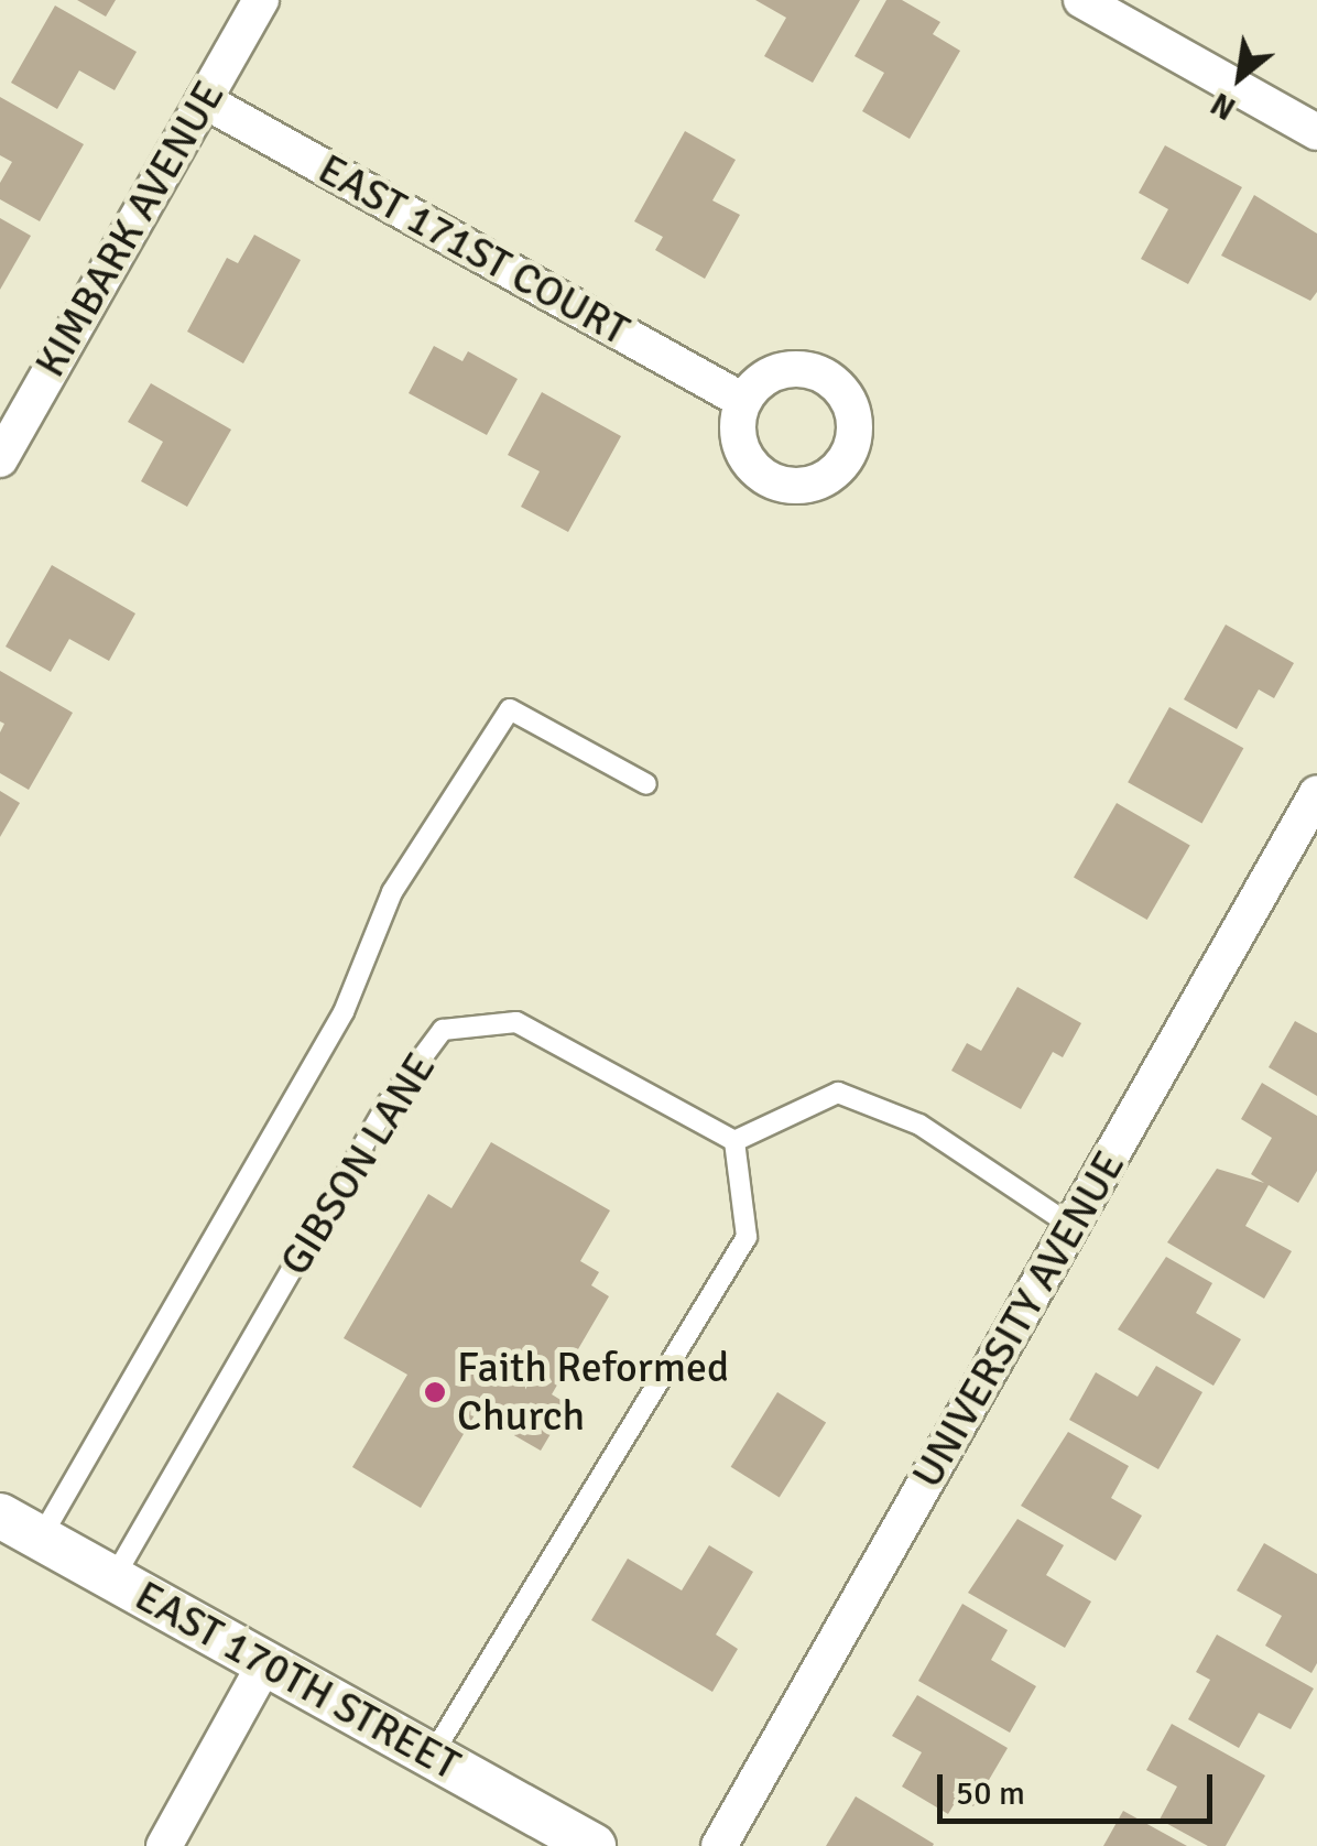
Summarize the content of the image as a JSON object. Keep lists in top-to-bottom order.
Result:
{
  "streets": {
    "street": [
      "KIMBARK AVENUE",
      "EAST 171ST COURT",
      "UNIVERSITY AVENUE",
      "EAST 170TH STREET"
    ],
    "lane": ["GIBSON LANE"]
  },
  "crossings": [
    ["KIMBARK AVENUE", "EAST 171ST COURT"],
    ["GIBSON LANE", "EAST 170TH STREET"]
  ],
  "places": ["Faith Reformed Church"],
  "scale_bar": "50 m",
  "north": "bottom left"
}
